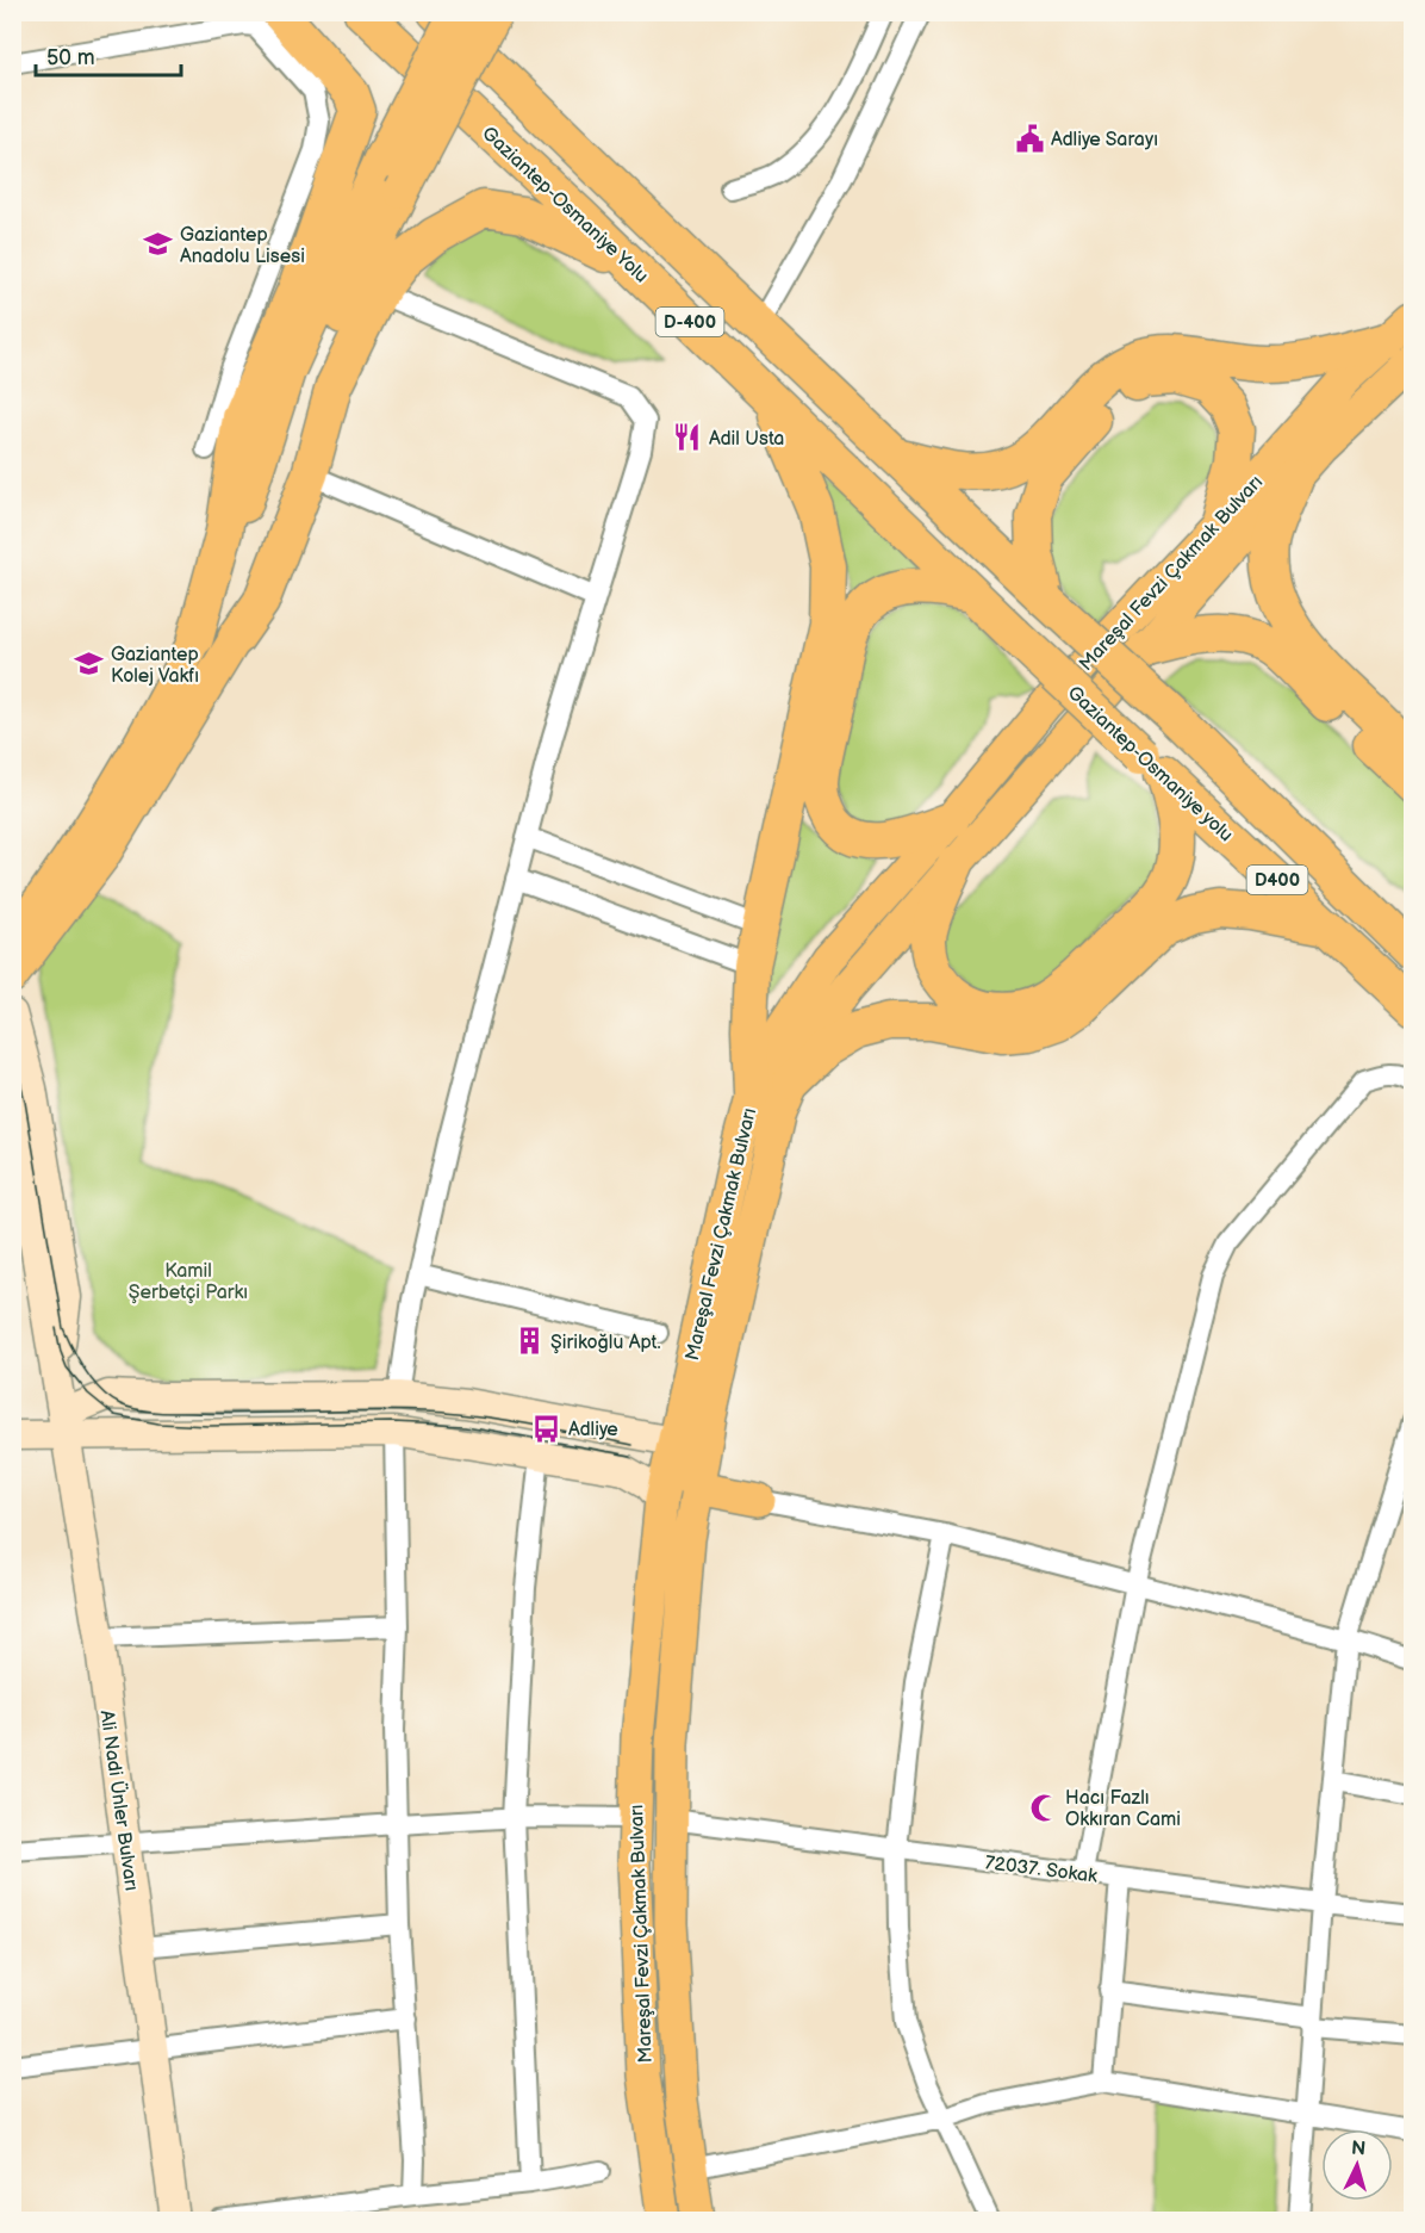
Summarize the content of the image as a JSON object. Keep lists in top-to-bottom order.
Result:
{
  "streets": {
    "highway": [
      "Gaziantep-Osmaniye Yolu",
      "D-400",
      "Gaziantep-Osmaniye yolu",
      "D400"
    ],
    "main road": ["Mareşal Fevzi Çakmak Bulvarı"],
    "street": ["Ali Nadi Ünler Bulvarı", "72037. Sokak"]
  },
  "crossings": [
    ["Gaziantep-Osmaniye Yolu", "Gaziantep-Osmaniye yolu"],
    ["D-400", "D400"],
    ["Mareşal Fevzi Çakmak Bulvarı", "72037. Sokak"]
  ],
  "parks": ["Kamil Şerbetçi Parkı"],
  "places": {
    "public building": ["Adliye Sarayı"],
    "school or university": ["Gaziantep Anadolu Lisesi", "Gaziantep Kolej Vakfı"],
    "restaurant": ["Adil Usta"],
    "building": ["Şirikoğlu Apt."],
    "bus stop": ["Adliye"],
    "mosque": ["Hacı Fazlı Okkıran Cami"]
  },
  "scale_bar": "50 m",
  "north": "top"
}
